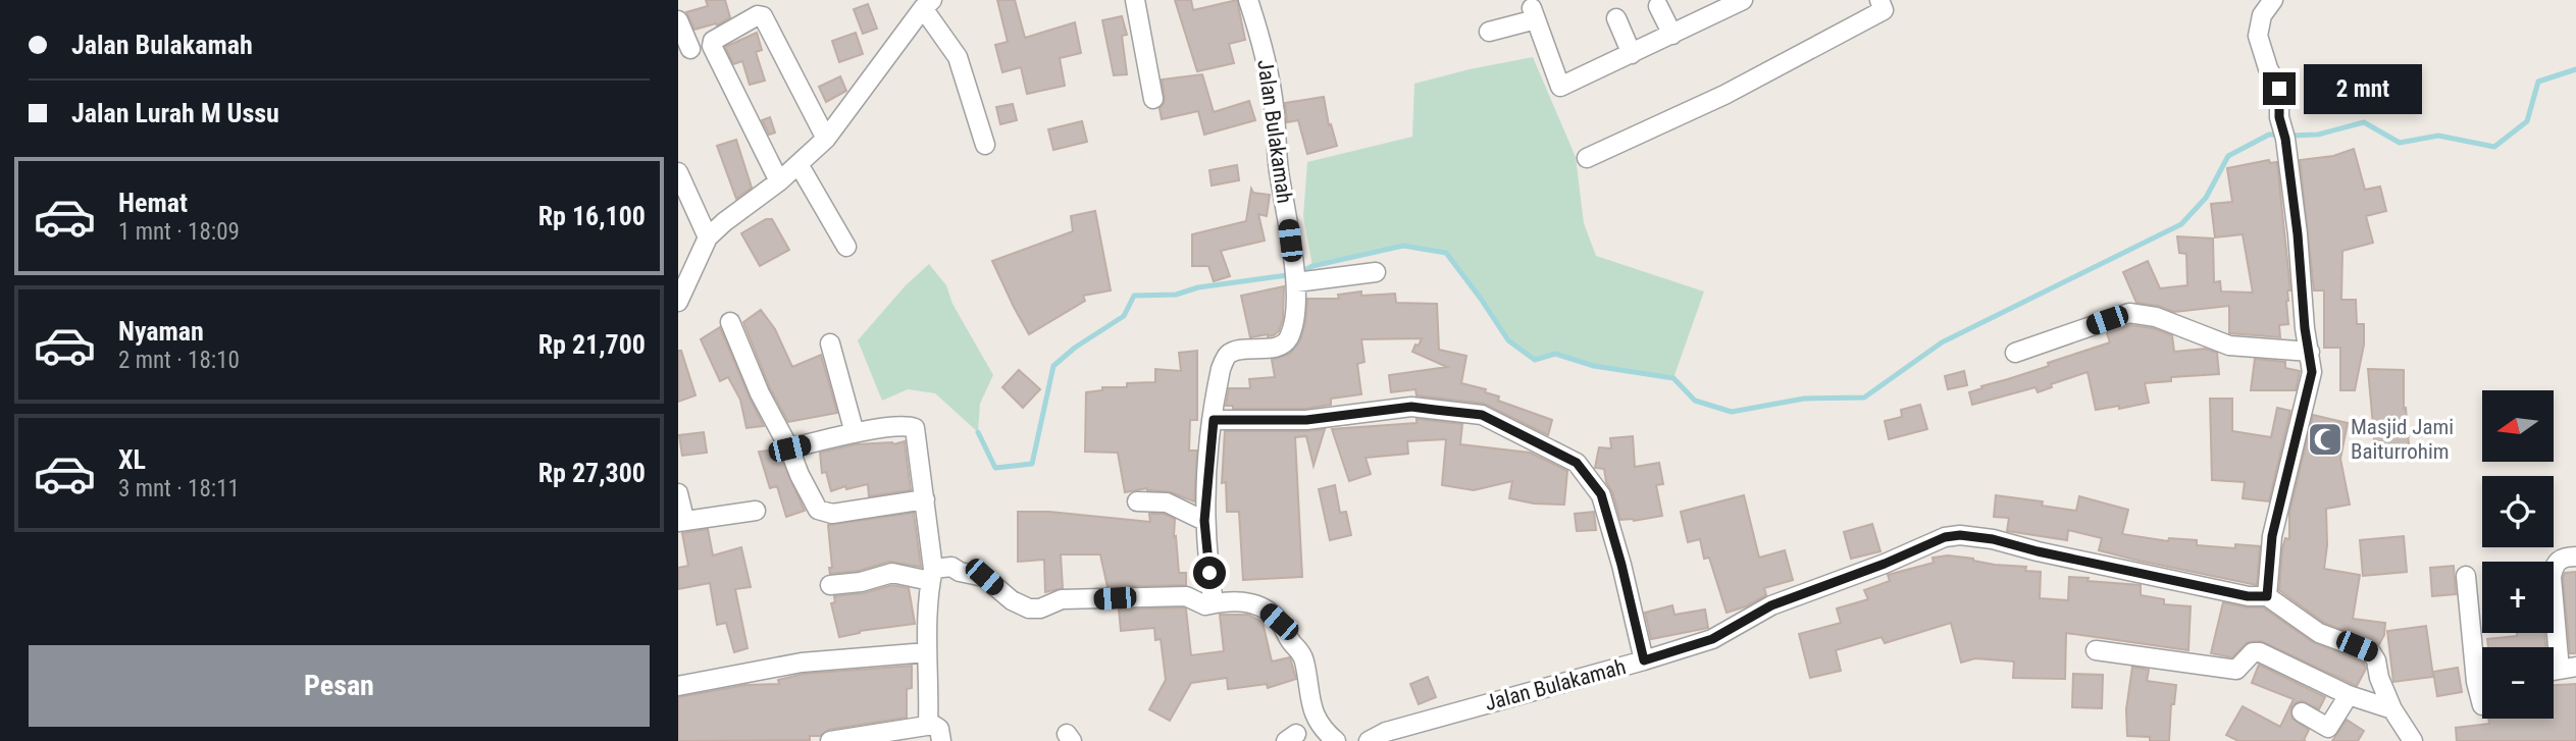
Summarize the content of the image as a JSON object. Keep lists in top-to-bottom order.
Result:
{
  "streets": {
    "street": ["Jalan Bulakamah"]
  },
  "places": {
    "mosque": ["Masjid Jami Baiturrohim"]
  },
  "north": "left",
  "page": {
    "banner": ["Jalan Bulakamah", "Jalan Lurah M Ussu"],
    "bubble": "2 mnt",
    "list": [
      {
        "name": "Hemat",
        "note": "1 mnt · 18:09",
        "value": "Rp 16,100"
      },
      {
        "name": "Nyaman",
        "note": "2 mnt · 18:10",
        "value": "Rp 21,700"
      },
      {
        "name": "XL",
        "note": "3 mnt · 18:11",
        "value": "Rp 27,300"
      }
    ],
    "map_buttons": ["+", "−"],
    "buttons": "Pesan"
  }
}
